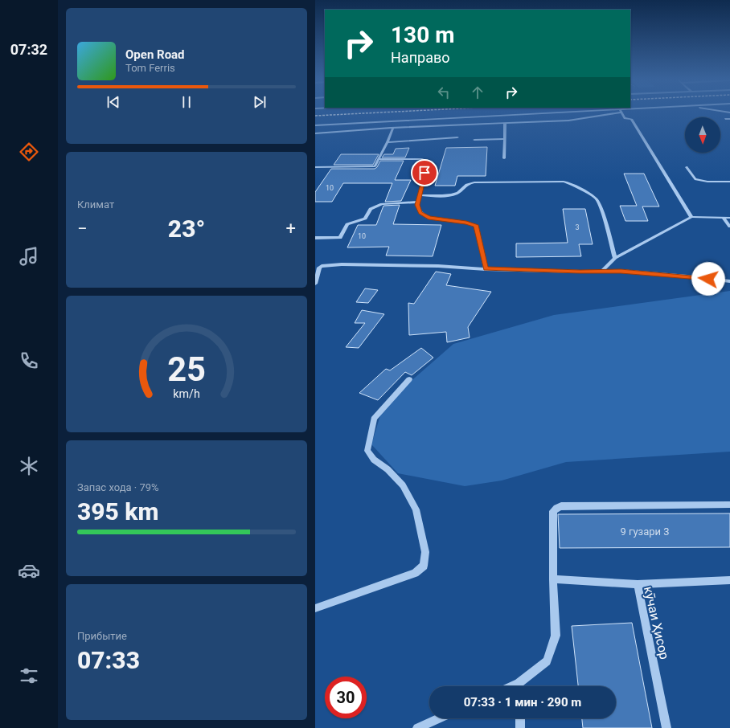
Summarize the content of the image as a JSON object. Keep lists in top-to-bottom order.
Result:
{
  "streets": {
    "street": ["кӯчаи Ҳисор"]
  },
  "house_numbers": [
    "10",
    "3",
    "10",
    "9 гузари 3"
  ],
  "north": "bottom",
  "page": {
    "tabs": "07:32",
    "turn": ["130 m", "Направо"],
    "song": ["Open Road", "Tom Ferris"],
    "tile": [
      "Климат",
      ["Запас хода · 79%", "395 km"],
      ["Прибытие", "07:33"]
    ],
    "heat": ["−", "23°", "+"],
    "limit": "30",
    "trip": "07:33 · 1 мин · 290 m",
    "gauge": ["25", "km/h"]
  }
}
